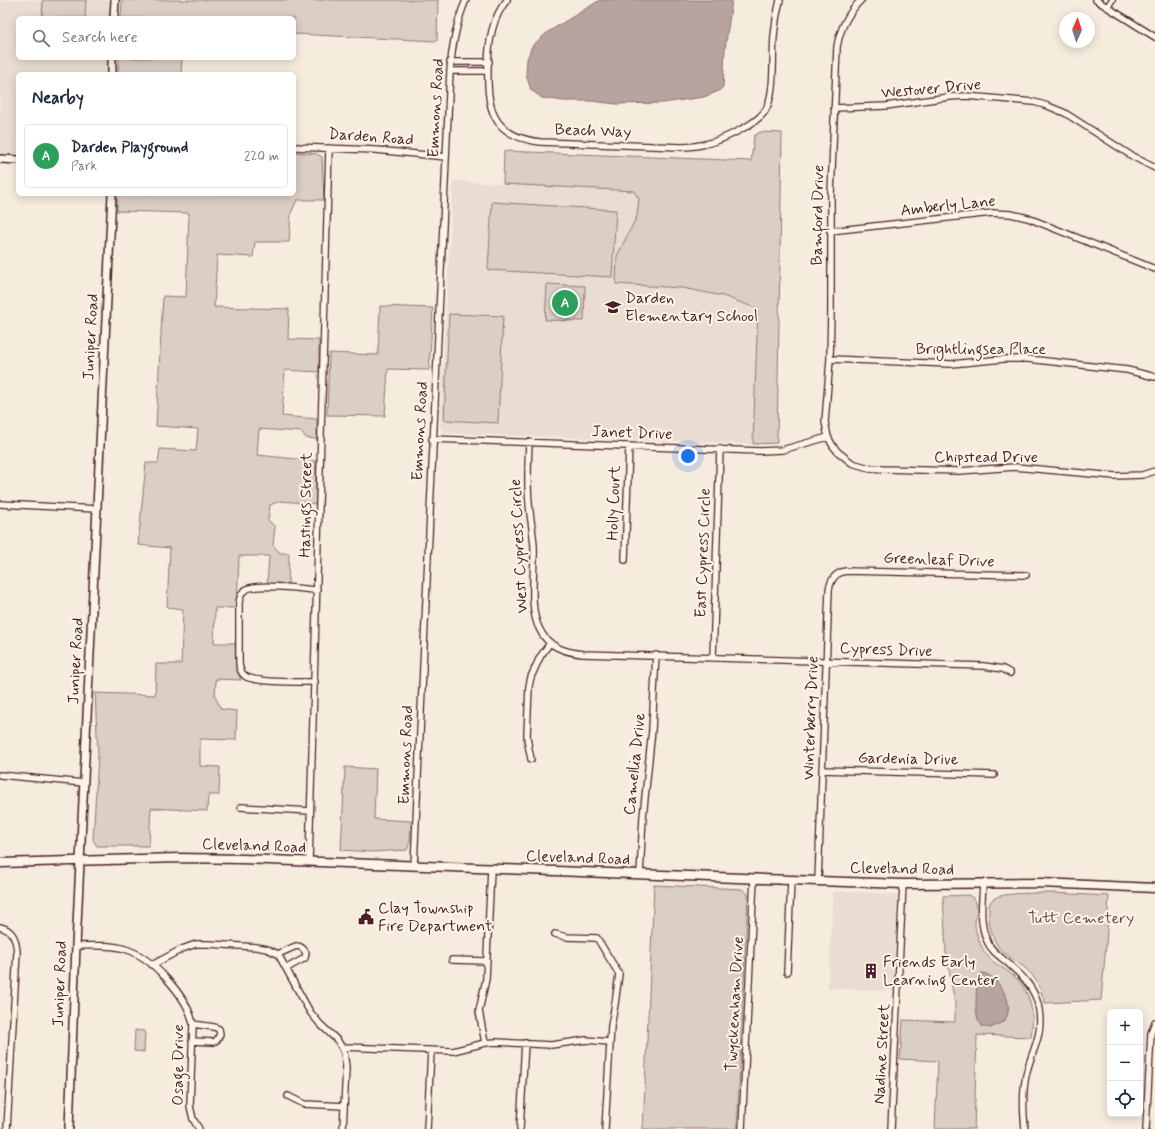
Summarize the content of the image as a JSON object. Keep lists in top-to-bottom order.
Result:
{
  "streets": {
    "main road": ["Cleveland Road"],
    "street": [
      "Westover Drive",
      "Emmons Road",
      "Beach Way",
      "Darden Road",
      "Amberly Lane",
      "Bamford Drive",
      "Juniper Road",
      "Brightlingsea Place",
      "Janet Drive",
      "Chipstead Drive",
      "Holly Court",
      "Hastings Street",
      "West Cypress Circle",
      "East Cypress Circle",
      "Greenleaf Drive",
      "Cypress Drive",
      "Winterberry Drive",
      "Gardenia Drive",
      "Camellia Drive",
      "Twyckenham Drive",
      "Nadine Street",
      "Osage Drive"
    ]
  },
  "crossings": [
    ["Westover Drive", "Bamford Drive"],
    ["Emmons Road", "Darden Road"],
    ["Emmons Road", "Janet Drive"],
    ["Emmons Road", "Cleveland Road"],
    ["Darden Road", "Hastings Street"],
    ["Amberly Lane", "Bamford Drive"],
    ["Bamford Drive", "Brightlingsea Place"],
    ["Bamford Drive", "Janet Drive"],
    ["Bamford Drive", "Chipstead Drive"],
    ["Juniper Road", "Cleveland Road"],
    ["Juniper Road", "Osage Drive"],
    ["Janet Drive", "Chipstead Drive"],
    ["Janet Drive", "Holly Court"],
    ["Janet Drive", "West Cypress Circle"],
    ["Janet Drive", "East Cypress Circle"],
    ["Hastings Street", "Cleveland Road"],
    ["West Cypress Circle", "Cypress Drive"],
    ["East Cypress Circle", "Cypress Drive"],
    ["Greenleaf Drive", "Winterberry Drive"],
    ["Cypress Drive", "Winterberry Drive"],
    ["Cypress Drive", "Camellia Drive"],
    ["Winterberry Drive", "Gardenia Drive"],
    ["Winterberry Drive", "Cleveland Road"],
    ["Camellia Drive", "Cleveland Road"],
    ["Cleveland Road", "Twyckenham Drive"],
    ["Cleveland Road", "Nadine Street"]
  ],
  "parks": ["Tutt Cemetery"],
  "places": {
    "school or university": ["Darden Elementary School"],
    "public building": ["Clay Township Fire Department"],
    "building": ["Friends Early Learning Center"]
  },
  "north": "top",
  "page": {
    "search": "Search here",
    "heading": "Nearby",
    "list": [
      {
        "mark": "A",
        "name": "Darden Playground",
        "note": "Park",
        "value": "220 m"
      }
    ],
    "pins": "A",
    "map_buttons": ["+", "−"]
  }
}
